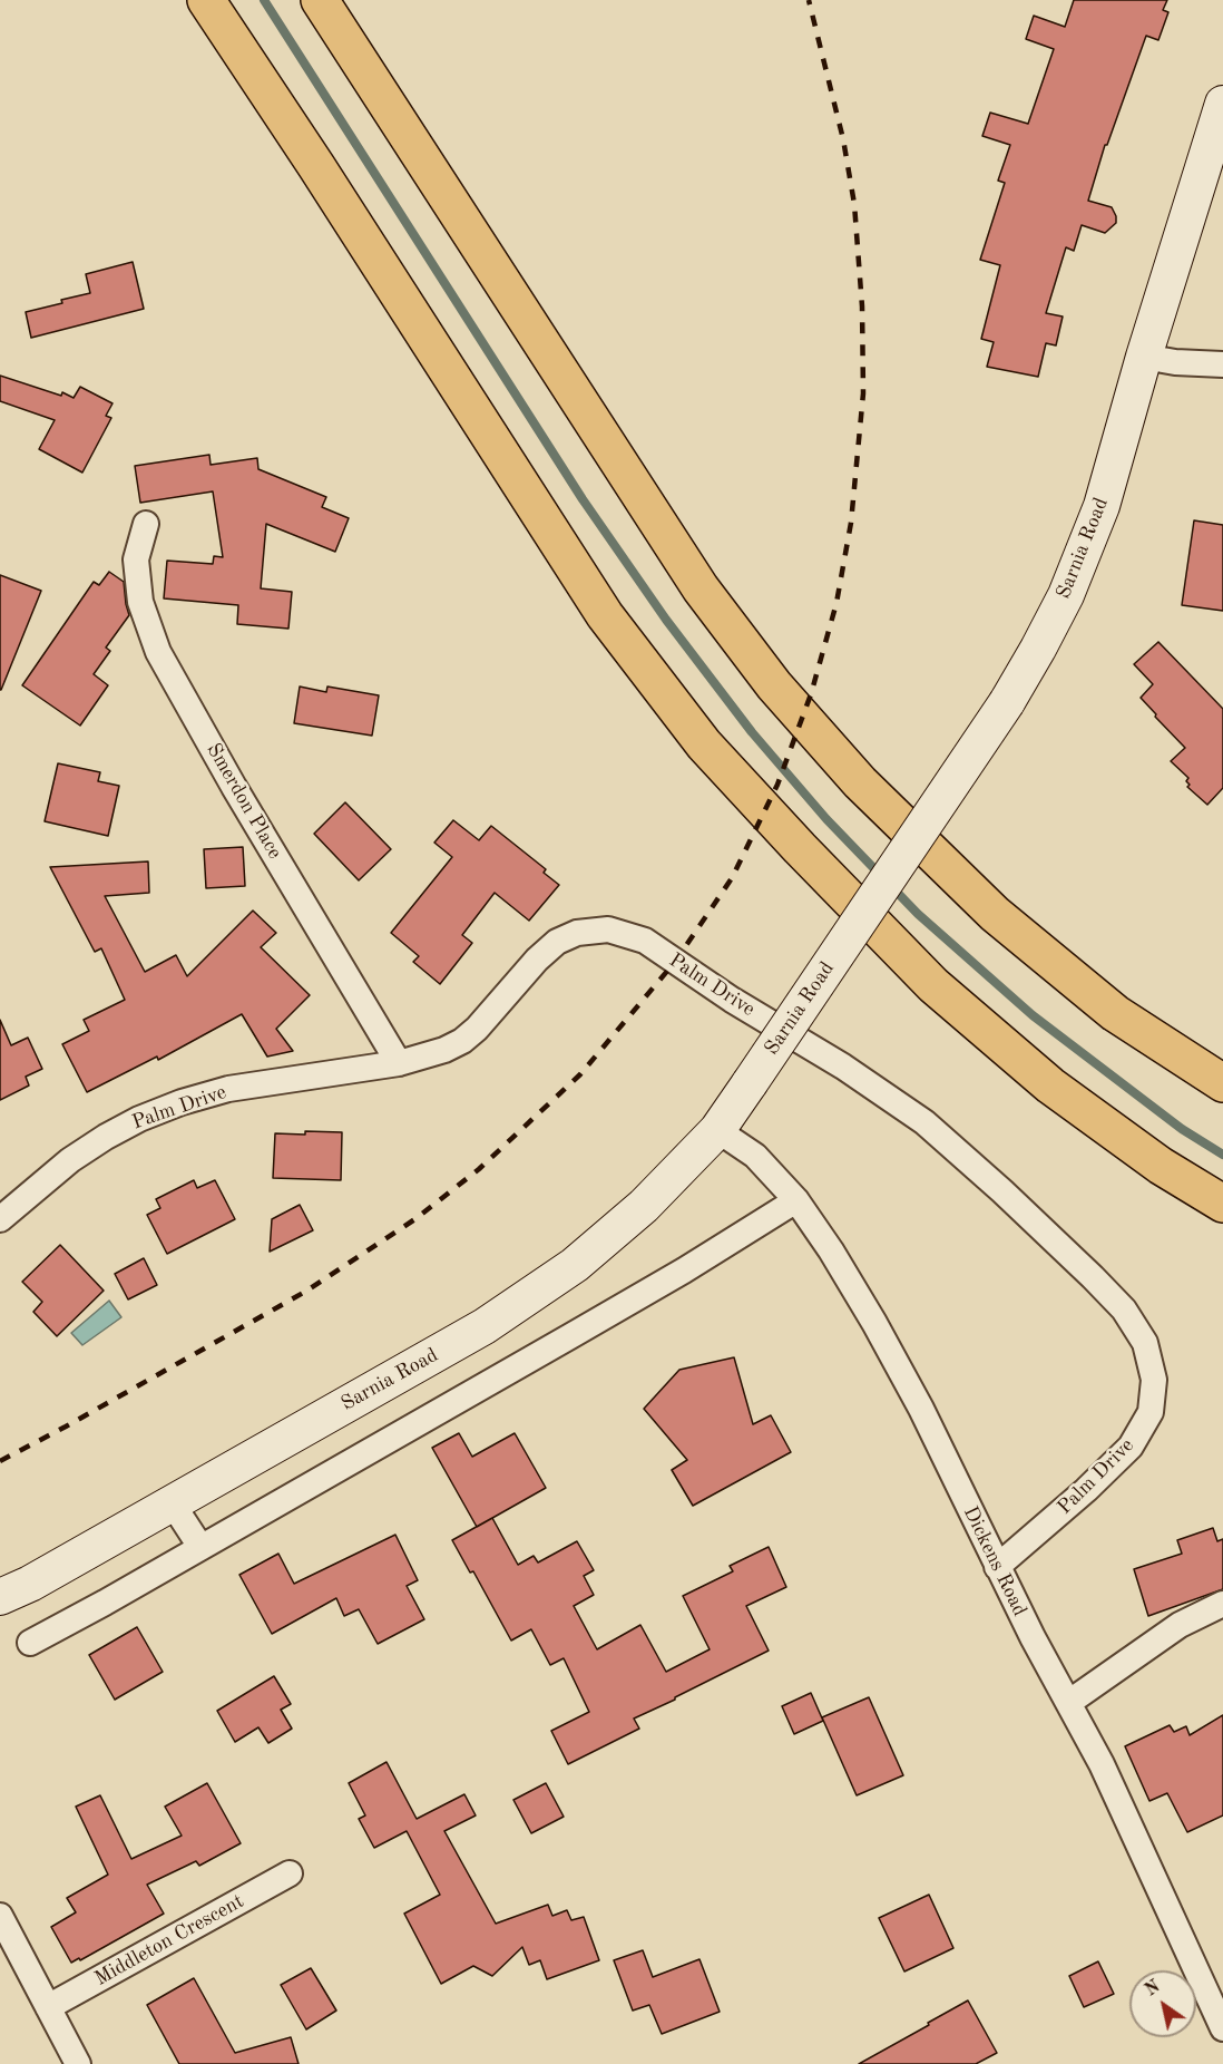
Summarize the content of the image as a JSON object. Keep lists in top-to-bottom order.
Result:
{
  "streets": {
    "main road": ["Sarnia Road"],
    "street": [
      "Smerdon Place",
      "Palm Drive",
      "Dickens Road",
      "Middleton Crescent"
    ]
  },
  "crossings": [
    ["Sarnia Road", "Dickens Road"],
    ["Smerdon Place", "Palm Drive"],
    ["Palm Drive", "Dickens Road"]
  ],
  "north": "top left"
}
